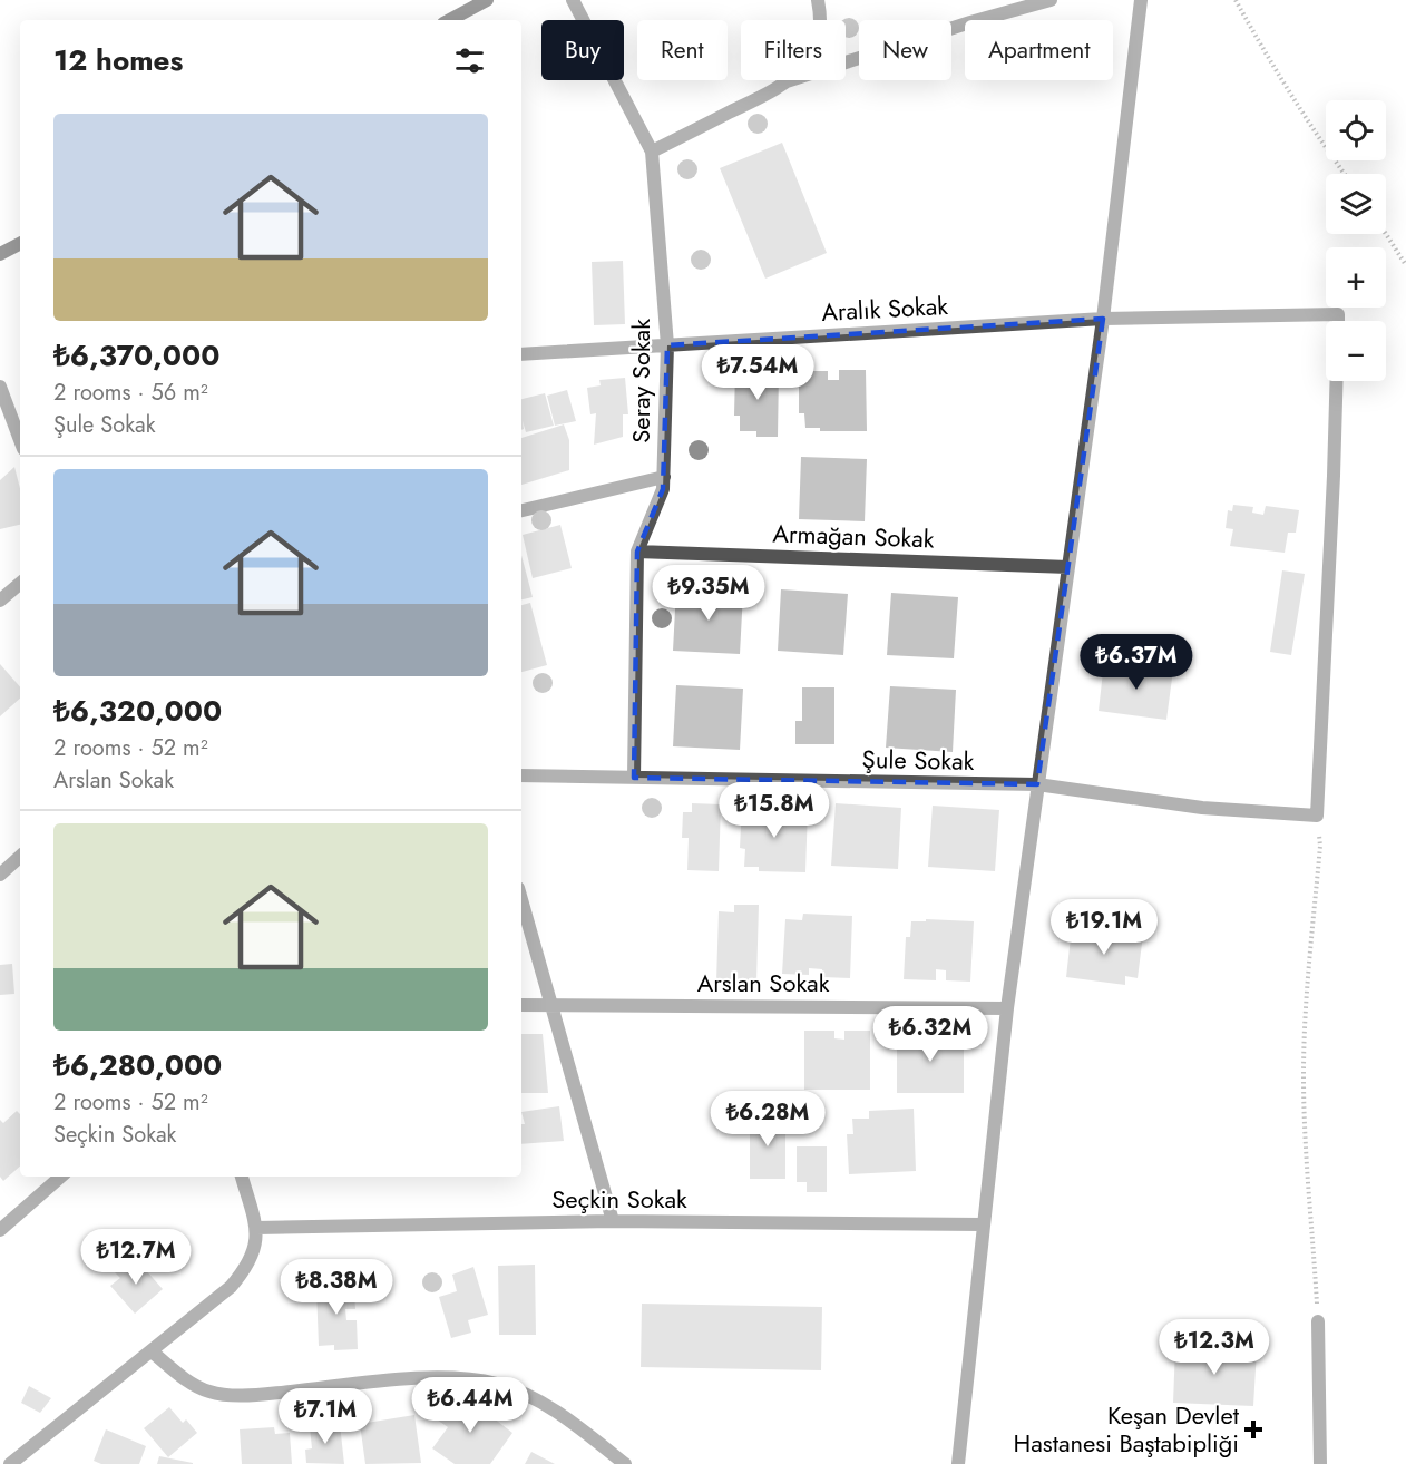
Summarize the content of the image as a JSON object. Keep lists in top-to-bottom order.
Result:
{
  "streets": {
    "street": [
      "Aralık Sokak",
      "Seray Sokak",
      "Armağan Sokak",
      "Şule Sokak",
      "Arslan Sokak",
      "Seçkin Sokak"
    ]
  },
  "crossings": [
    ["Aralık Sokak", "Seray Sokak"],
    ["Seray Sokak", "Armağan Sokak"],
    ["Seray Sokak", "Şule Sokak"]
  ],
  "places": {
    "health": ["Keşan Devlet Hastanesi Baştabipliği"]
  },
  "page": {
    "chip": [
      "Buy",
      "Rent",
      "Filters",
      "New",
      "Apartment"
    ],
    "heading": "12 homes",
    "map_buttons": ["+", "−"],
    "list": [
      {
        "name": "₺6,370,000",
        "note": "2 rooms · 56 m² · Şule Sokak"
      },
      {
        "name": "₺6,320,000",
        "note": "2 rooms · 52 m² · Arslan Sokak"
      },
      {
        "name": "₺6,280,000",
        "note": "2 rooms · 52 m² · Seçkin Sokak"
      }
    ],
    "price": [
      "₺7.54M",
      "₺9.35M",
      "₺6.37M",
      "₺15.8M",
      "₺19.1M",
      "₺6.32M",
      "₺6.28M",
      "₺12.7M",
      "₺8.38M",
      "₺12.3M",
      "₺6.44M",
      "₺7.1M"
    ]
  }
}
